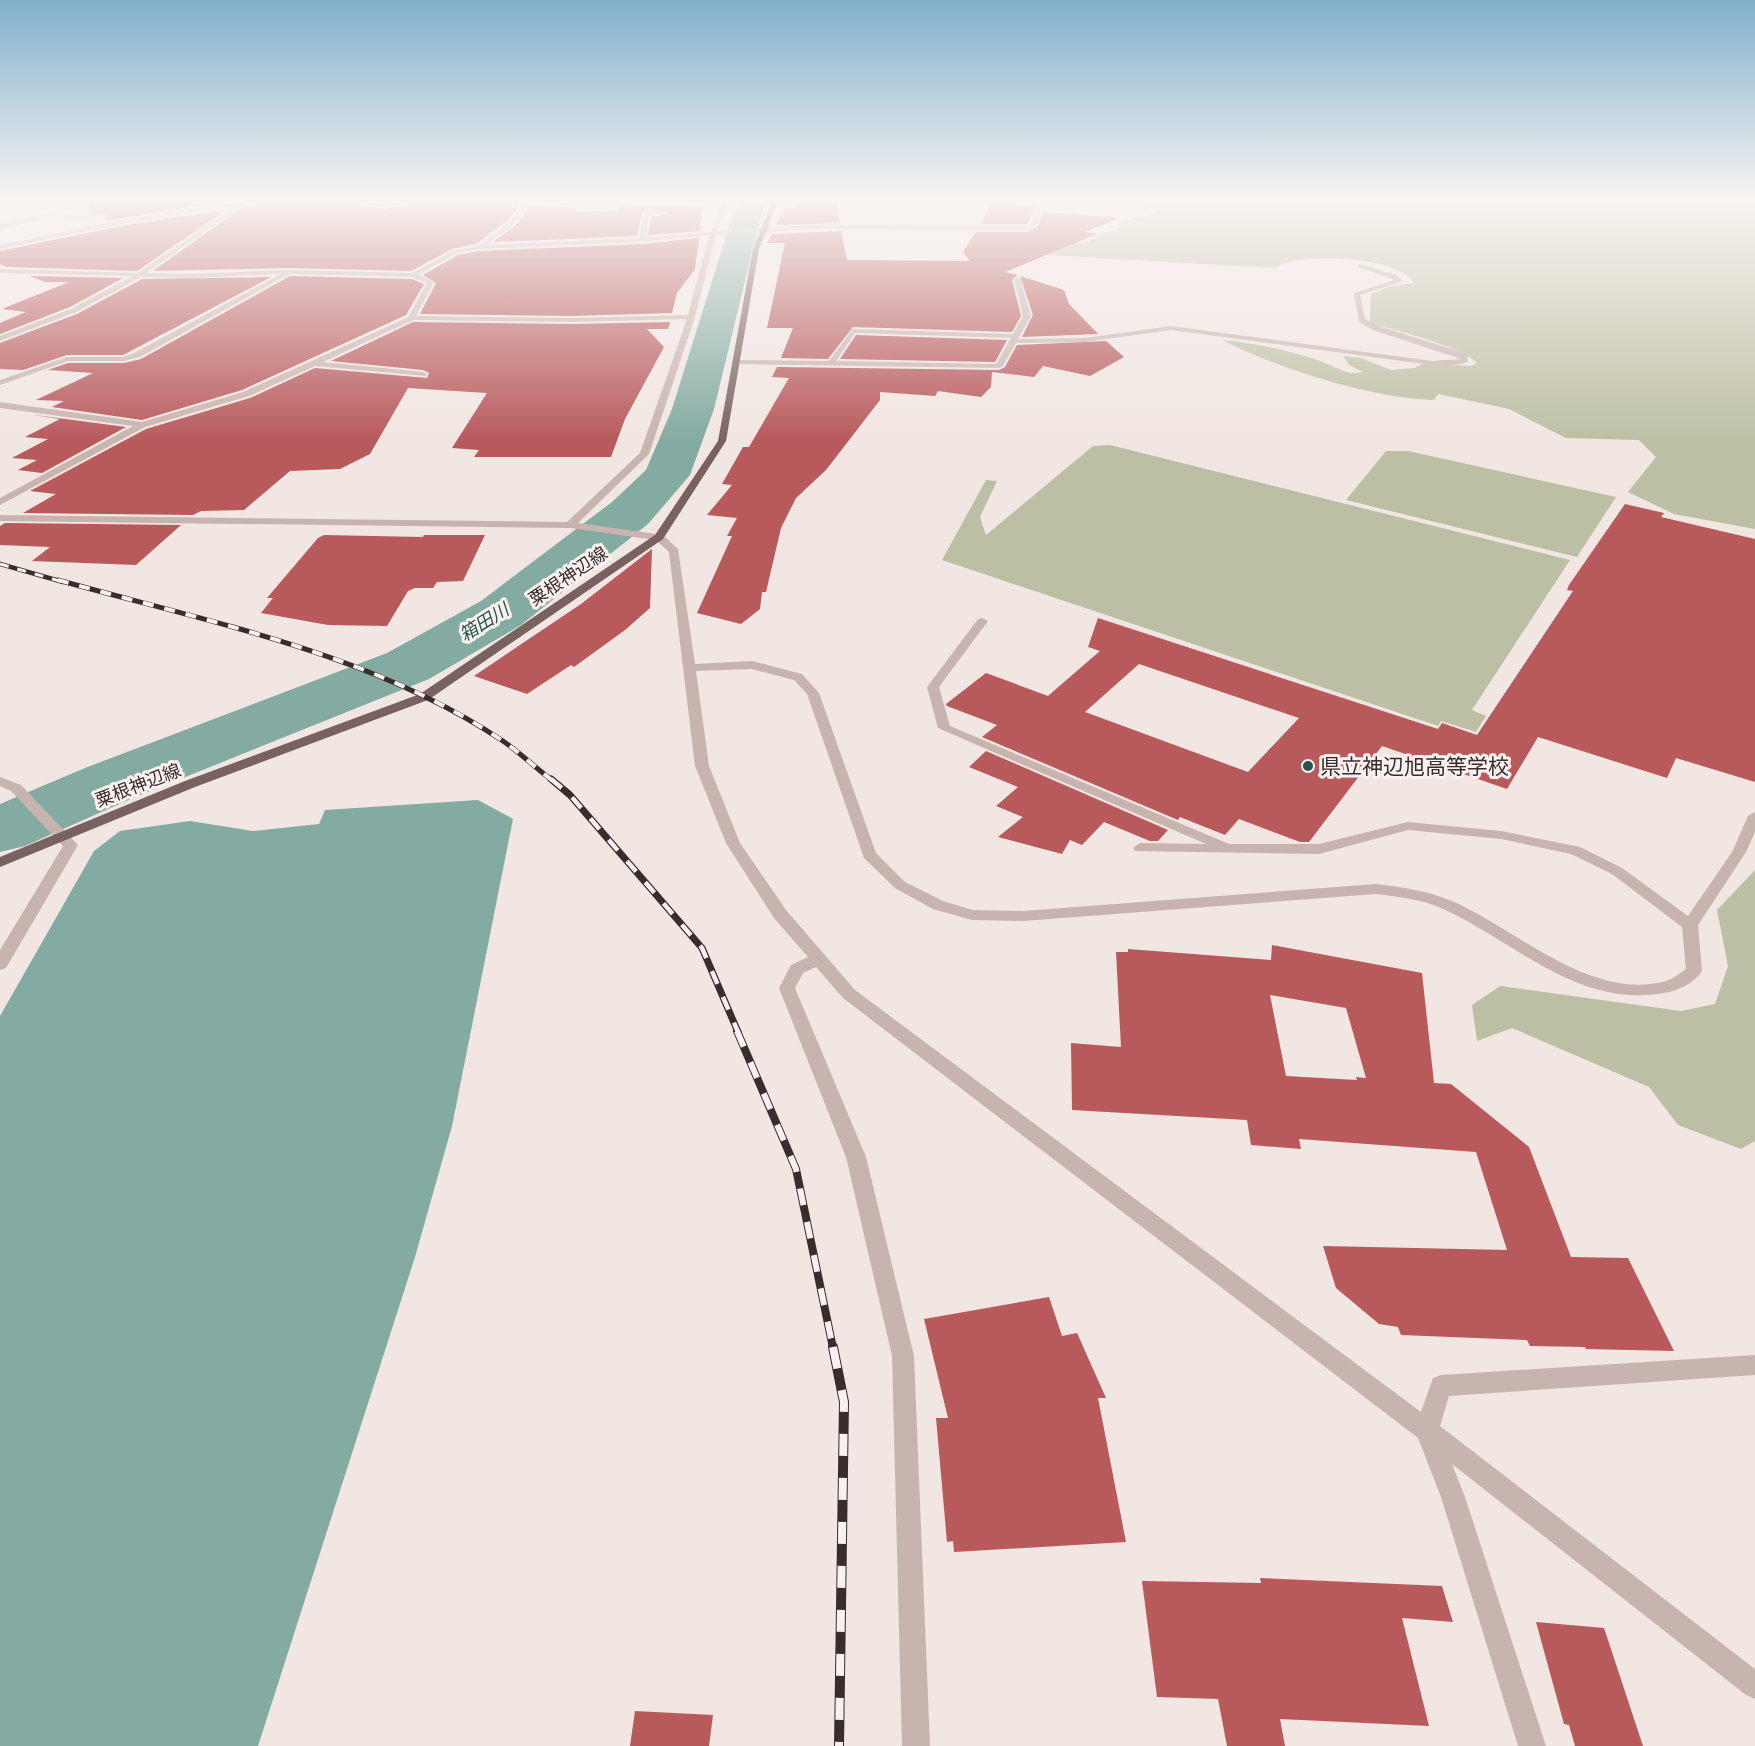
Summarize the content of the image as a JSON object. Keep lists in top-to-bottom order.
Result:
{
  "streets": {
    "main road": ["粟根神辺線"]
  },
  "water": ["箱田川"],
  "places": ["県立神辺旭高等学校"]
}
